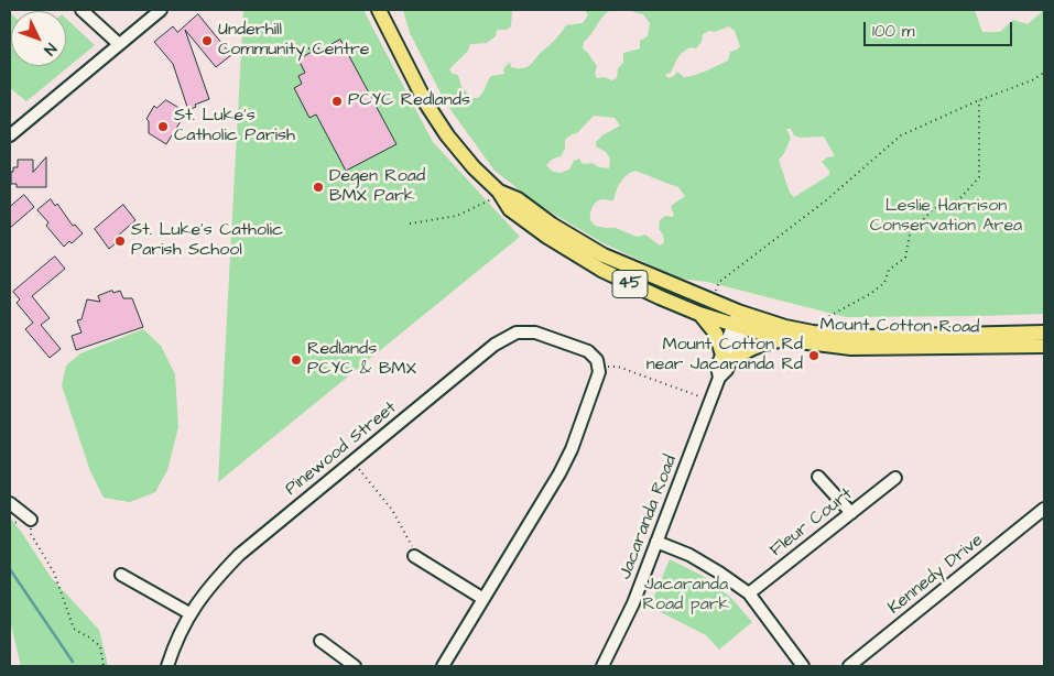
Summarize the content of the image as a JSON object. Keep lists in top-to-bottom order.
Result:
{
  "streets": {
    "main road": ["45", "Mount Cotton Road"],
    "street": [
      "Pinewood Street",
      "Jacaranda Road",
      "Fleur Court",
      "Kennedy Drive"
    ]
  },
  "crossings": [
    ["Mount Cotton Road", "Jacaranda Road"]
  ],
  "parks": ["Leslie Harrison Conservation Area", "Jacaranda Road park"],
  "places": [
    "Underhill Community Centre",
    "PCYC Redlands",
    "St. Luke's Catholic Parish",
    "Degen Road BMX Park",
    "St. Luke's Catholic Parish School",
    "Mount Cotton Rd near Jacaranda Rd",
    "Redlands PCYC & BMX"
  ],
  "scale_bar": "100 m",
  "north": "bottom right"
}
